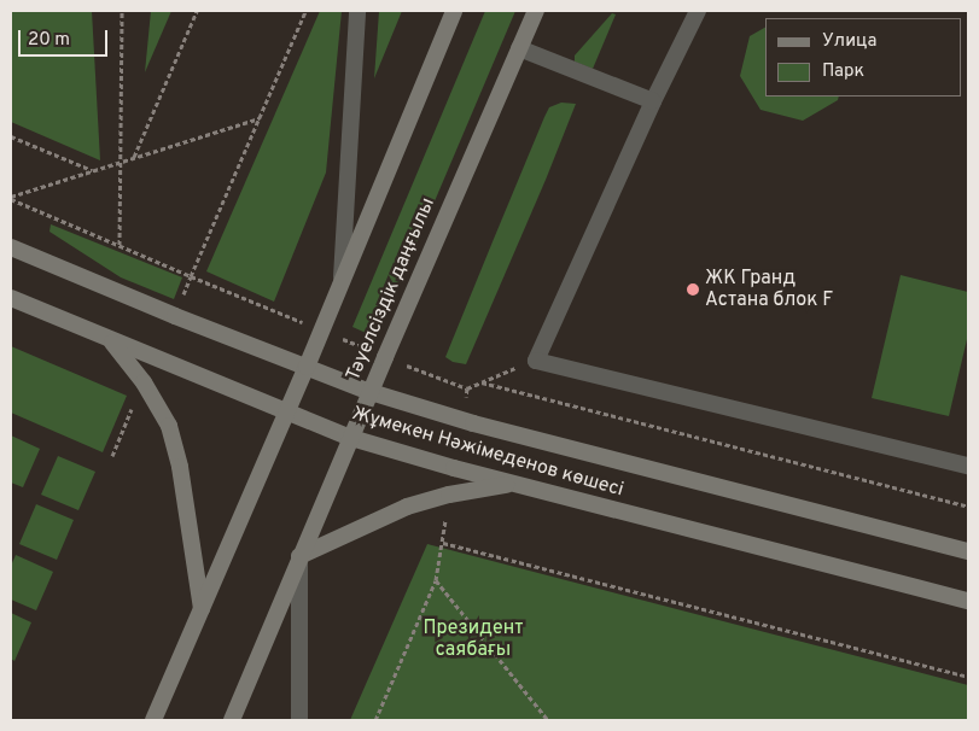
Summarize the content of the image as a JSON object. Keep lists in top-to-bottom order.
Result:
{
  "streets": {
    "main road": ["Тәуелсіздік даңғылы", "Жұмекен Нәжімеденов көшесі"]
  },
  "crossings": [
    ["Тәуелсіздік даңғылы", "Жұмекен Нәжімеденов көшесі"]
  ],
  "parks": ["Президент саябағы"],
  "places": ["ЖК Гранд Астана блок F"],
  "legend": ["Улица", "Парк"],
  "scale_bar": "20 m"
}
